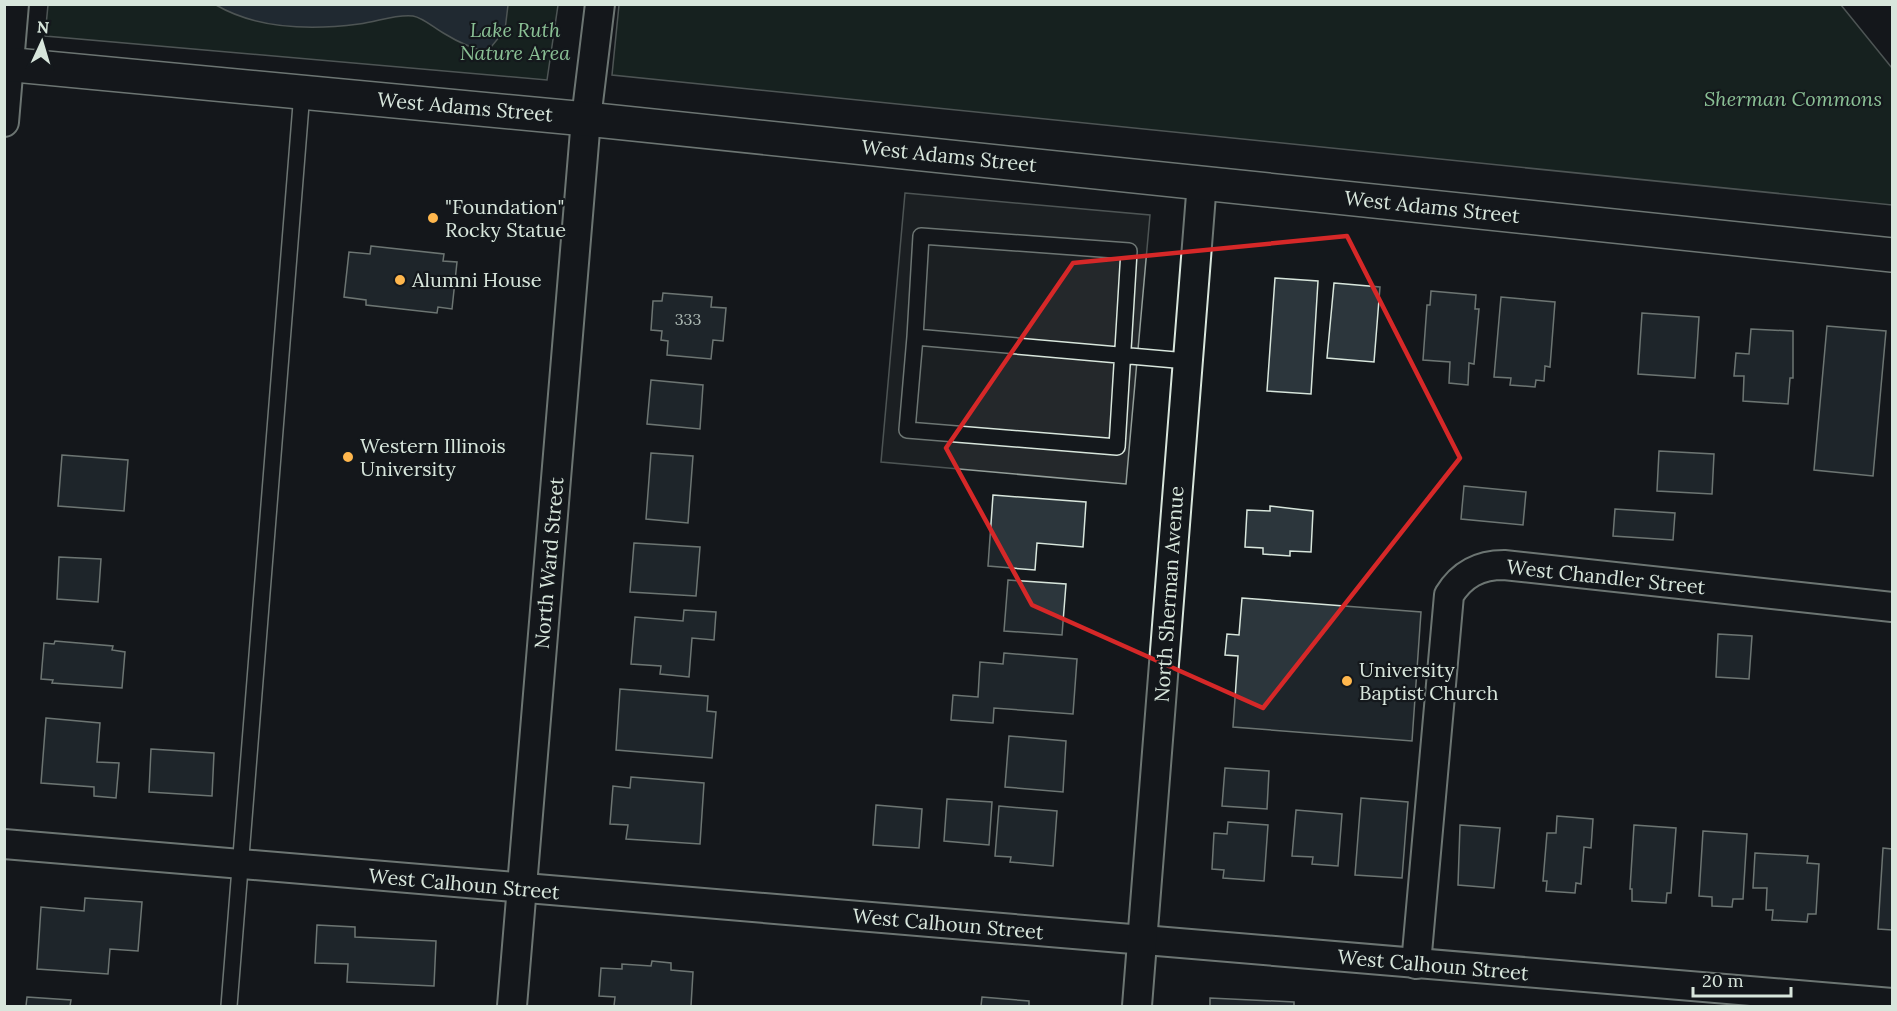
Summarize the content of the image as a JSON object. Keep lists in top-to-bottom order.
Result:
{
  "streets": {
    "street": [
      "West Adams Street",
      "North Ward Street",
      "West Chandler Street",
      "North Sherman Avenue",
      "West Calhoun Street"
    ]
  },
  "crossings": [
    ["West Adams Street", "North Ward Street"],
    ["West Adams Street", "North Sherman Avenue"],
    ["North Ward Street", "West Calhoun Street"],
    ["West Chandler Street", "West Calhoun Street"],
    ["North Sherman Avenue", "West Calhoun Street"]
  ],
  "parks": ["Lake Ruth Nature Area", "Sherman Commons"],
  "places": [
    "\"Foundation\" Rocky Statue",
    "Alumni House",
    "Western Illinois University",
    "University Baptist Church"
  ],
  "house_numbers": ["333"],
  "scale_bar": "20 m",
  "north": "top"
}
